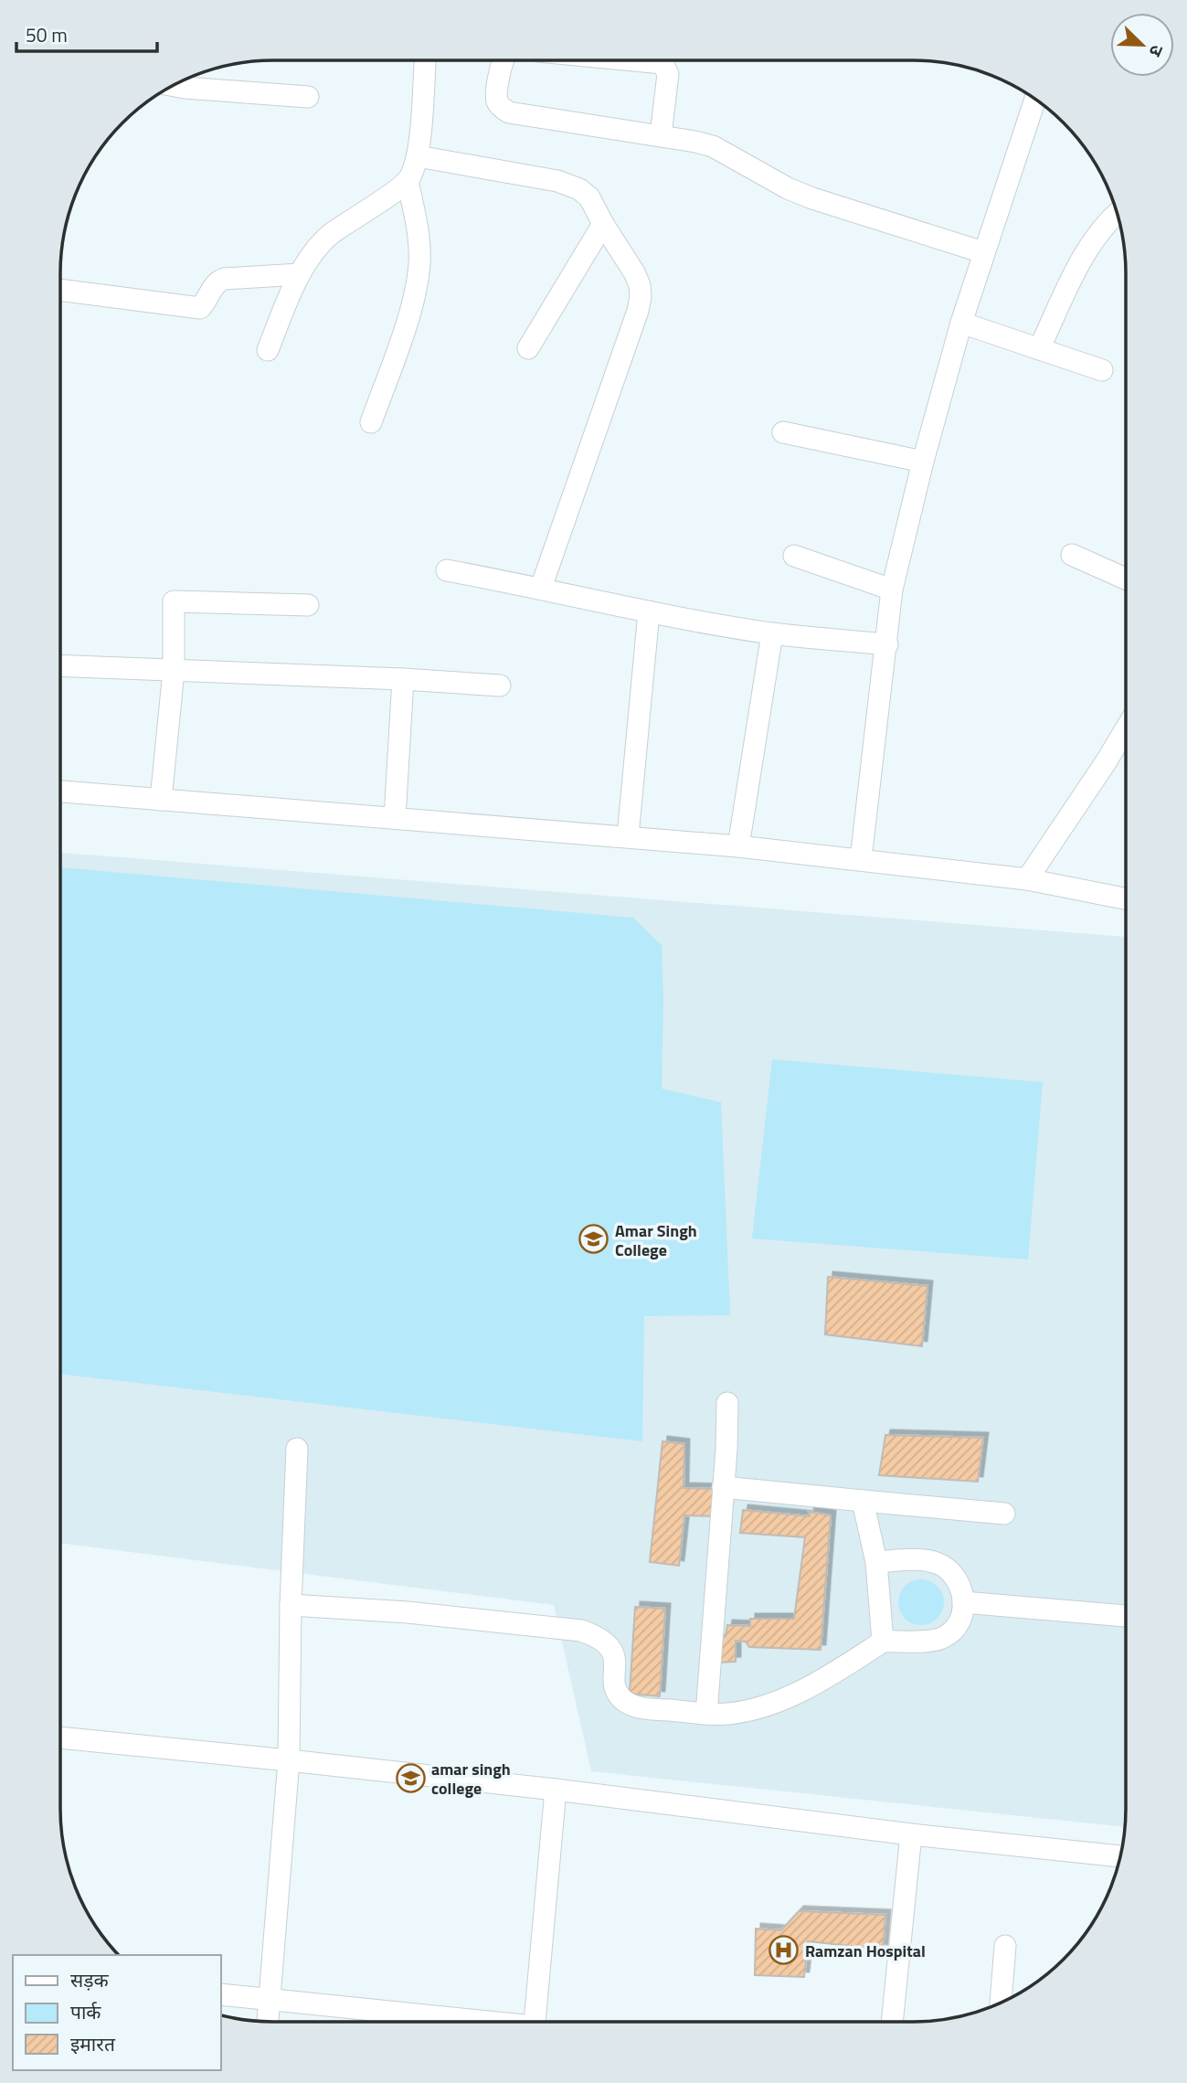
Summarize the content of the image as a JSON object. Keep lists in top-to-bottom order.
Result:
{
  "places": {
    "school or university": ["Amar Singh College", "amar singh college"],
    "hospital": ["Ramzan Hospital"]
  },
  "legend": ["सड़क", "पार्क", "इमारत"],
  "scale_bar": "50 m",
  "north": "bottom right"
}
